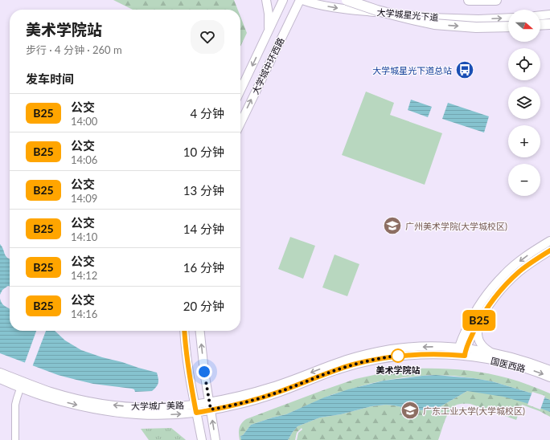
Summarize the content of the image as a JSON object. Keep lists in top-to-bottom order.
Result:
{
  "streets": {
    "main road": [
      "大学城星光下道",
      "大学城中环西路",
      "国医西路",
      "大学城广美路"
    ]
  },
  "crossings": [
    ["大学城星光下道", "大学城中环西路"],
    ["国医西路", "大学城广美路"]
  ],
  "one_way": ["大学城星光下道"],
  "places": {
    "bus stop": ["大学城星光下道总站"],
    "school or university": ["广州美术学院(大学城校区)", "广东工业大学(大学城校区)"],
    "other": ["美术学院站"]
  },
  "lines": ["bus line B25"],
  "north": "right",
  "page": {
    "on_map": "B25",
    "map_buttons": ["+", "−"],
    "heading": [
      ["美术学院站", "步行 · 4 分钟 · 260 m"],
      "发车时间"
    ],
    "list": [
      {
        "mark": "B25",
        "name": "公交",
        "note": "14:00",
        "value": "4 分钟"
      },
      {
        "mark": "B25",
        "name": "公交",
        "note": "14:06",
        "value": "10 分钟"
      },
      {
        "mark": "B25",
        "name": "公交",
        "note": "14:09",
        "value": "13 分钟"
      },
      {
        "mark": "B25",
        "name": "公交",
        "note": "14:10",
        "value": "14 分钟"
      },
      {
        "mark": "B25",
        "name": "公交",
        "note": "14:12",
        "value": "16 分钟"
      },
      {
        "mark": "B25",
        "name": "公交",
        "note": "14:16",
        "value": "20 分钟"
      }
    ]
  }
}
